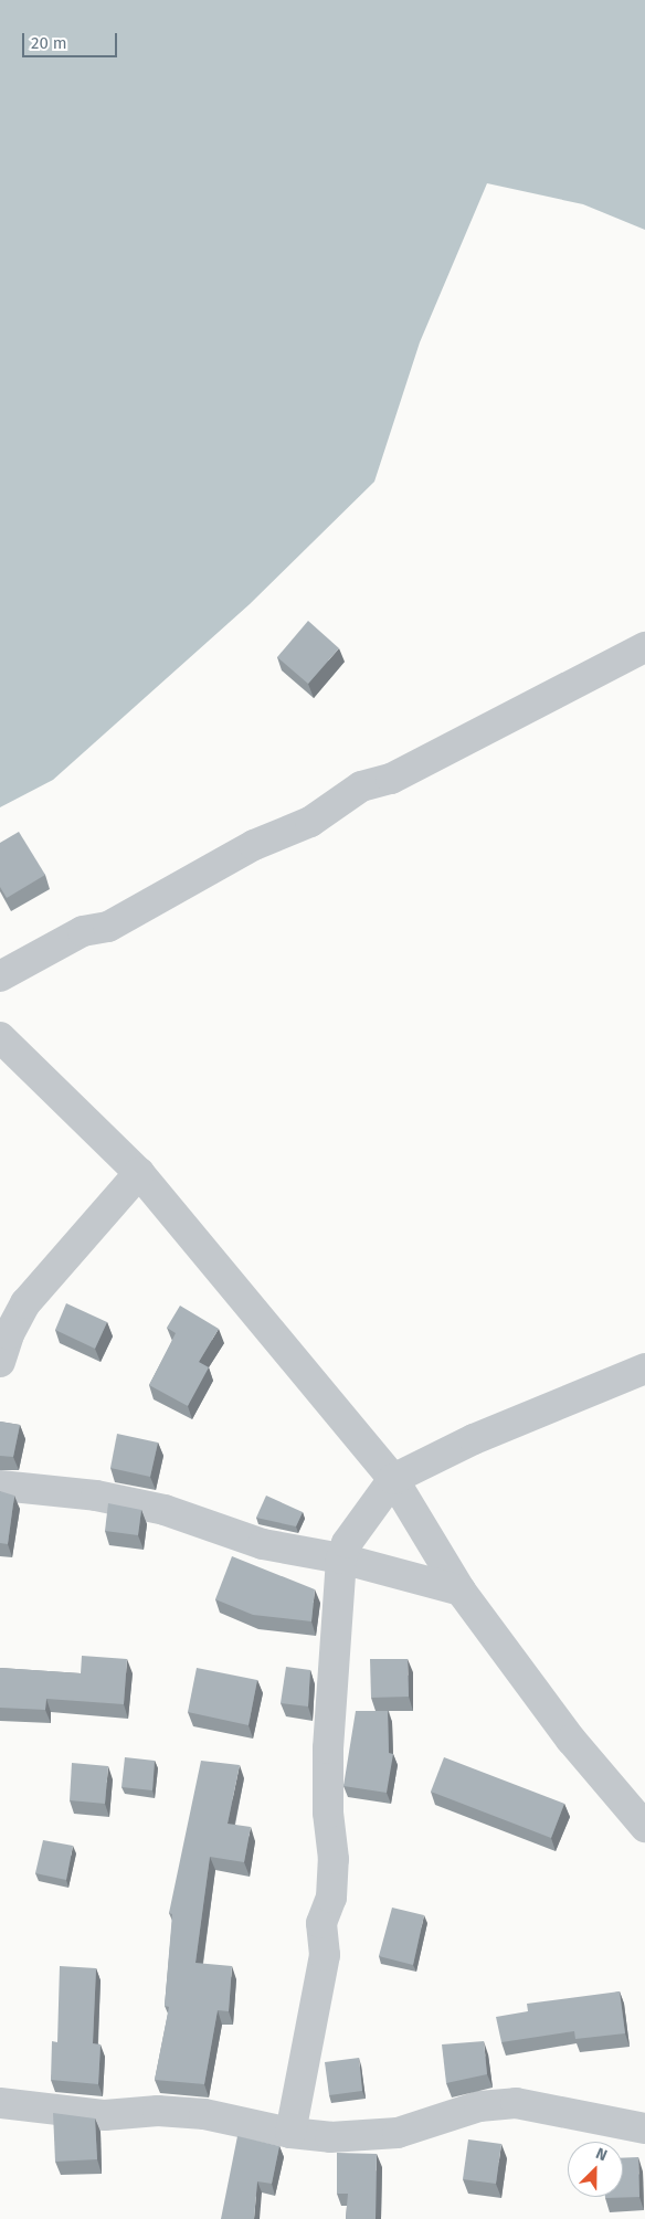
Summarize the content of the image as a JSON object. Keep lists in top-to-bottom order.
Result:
{
  "scale_bar": "20 m",
  "north": "top right"
}
